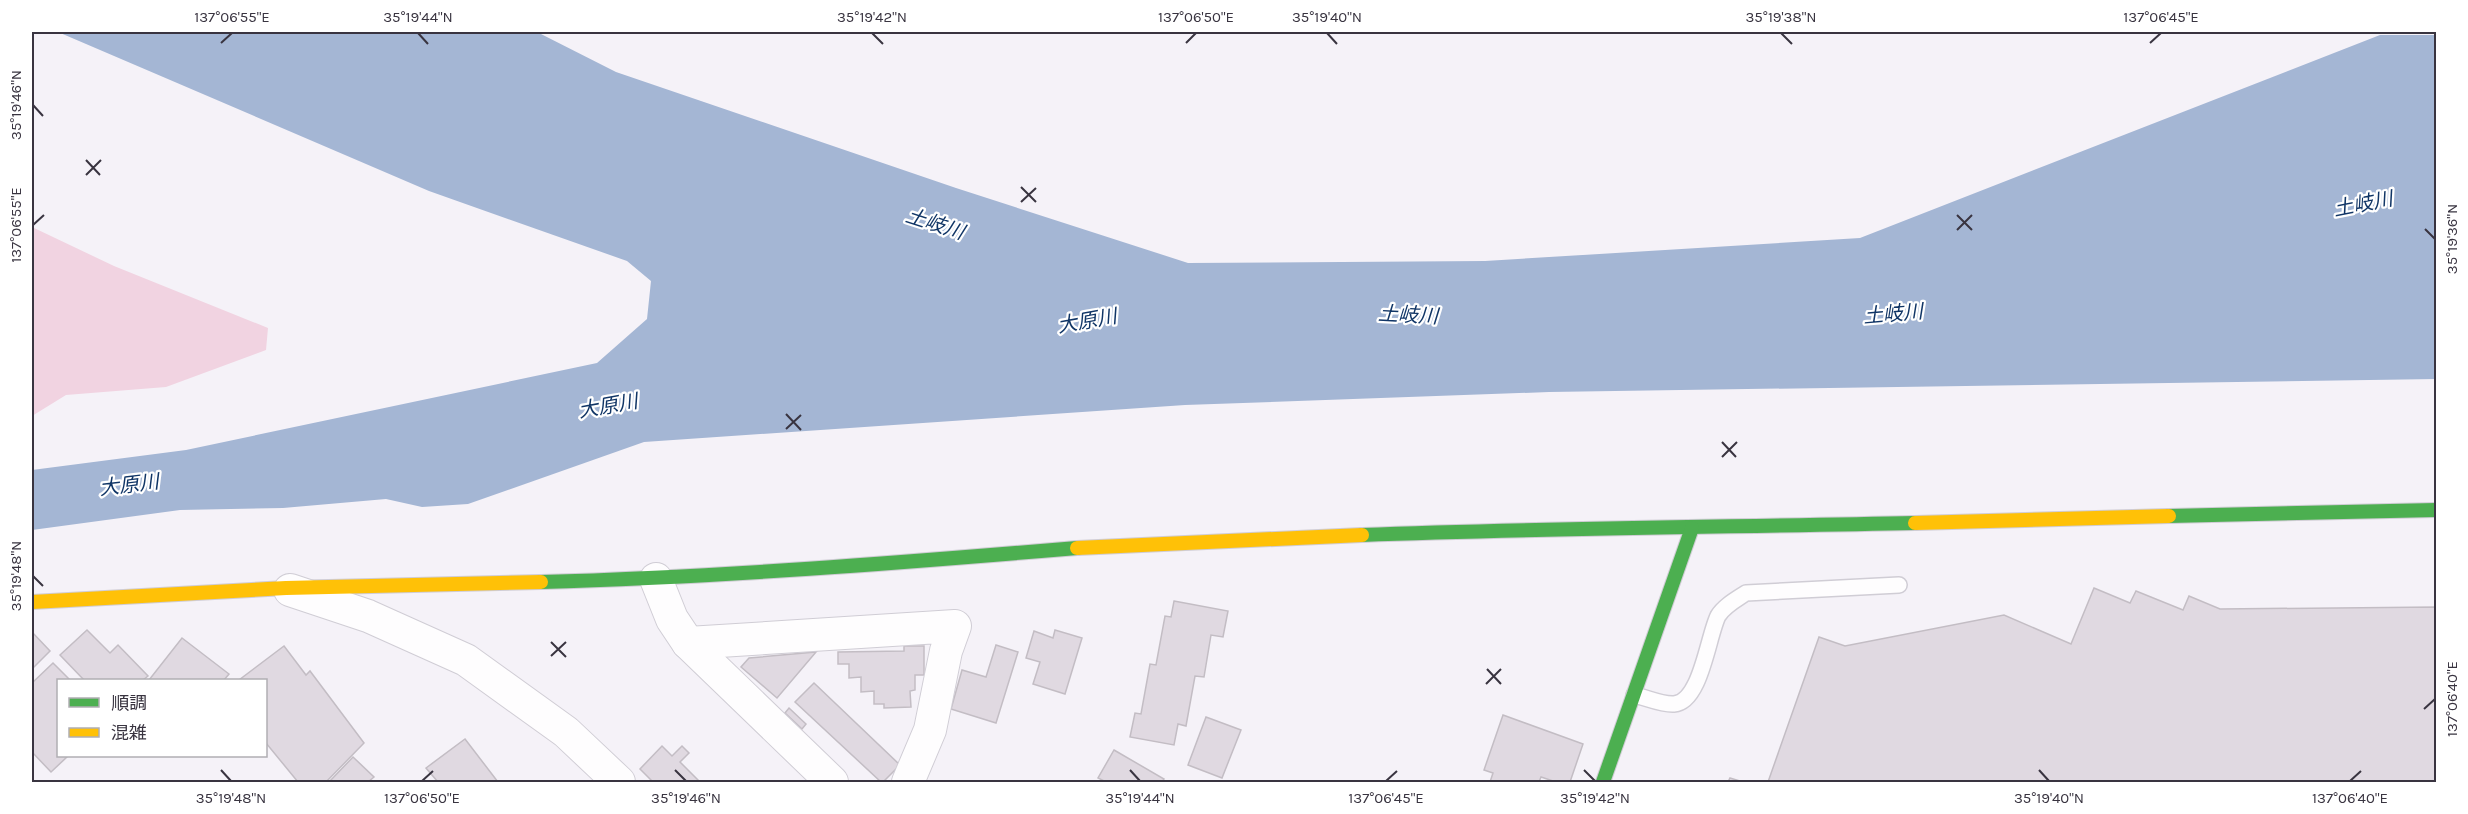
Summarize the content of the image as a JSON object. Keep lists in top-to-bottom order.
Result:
{
  "water": ["土岐川", "大原川"],
  "legend": ["順調", "混雑"],
  "coordinates": [
    "137°06'55\"E",
    "35°19'44\"N",
    "35°19'42\"N",
    "137°06'50\"E",
    "35°19'40\"N",
    "35°19'38\"N",
    "137°06'45\"E",
    "35°19'46\"N",
    "35°19'36\"N",
    "35°19'48\"N",
    "137°06'40\"E"
  ]
}
